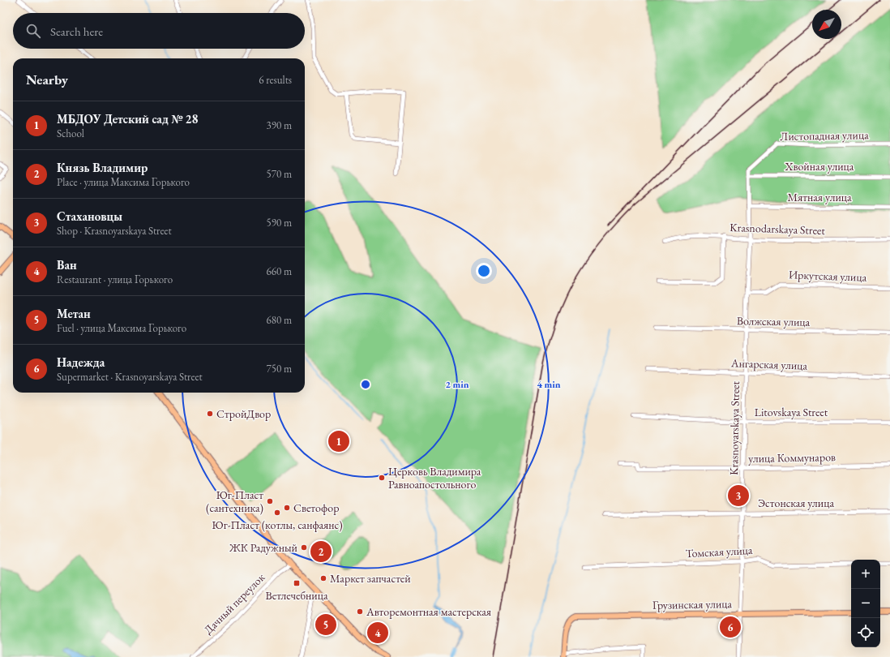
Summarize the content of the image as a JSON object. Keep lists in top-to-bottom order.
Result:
{
  "streets": {
    "main road": ["Грузинская улица"],
    "street": [
      "Листопадная улица",
      "Хвойная улица",
      "Мятная улица",
      "Krasnodarskaya Street",
      "Иркутская улица",
      "Волжская улица",
      "Ангарская улица",
      "Litovskaya Street",
      "Krasnoyarskaya Street",
      "улица Коммунаров",
      "Эстонская улица",
      "Томская улица",
      "Дачный переулок"
    ]
  },
  "crossings": [
    ["Листопадная улица", "Krasnoyarskaya Street"],
    ["Хвойная улица", "Krasnoyarskaya Street"],
    ["Мятная улица", "Krasnoyarskaya Street"],
    ["Krasnodarskaya Street", "Krasnoyarskaya Street"],
    ["Иркутская улица", "Krasnoyarskaya Street"],
    ["Волжская улица", "Krasnoyarskaya Street"],
    ["Ангарская улица", "Krasnoyarskaya Street"],
    ["Litovskaya Street", "Krasnoyarskaya Street"],
    ["Krasnoyarskaya Street", "улица Коммунаров"],
    ["Krasnoyarskaya Street", "Эстонская улица"],
    ["Krasnoyarskaya Street", "Томская улица"],
    ["Krasnoyarskaya Street", "Грузинская улица"]
  ],
  "places": {
    "other": [
      "СтройДвор",
      "Церковь Владимира Равноапостольного",
      "Юг-Пласт (сантехника)",
      "Светофор",
      "Юг-Пласт (котлы, санфаянс)",
      "ЖК Радужный",
      "Маркет запчастей",
      "Авторемонтная мастерская"
    ],
    "transit": ["Ветлечебница"]
  },
  "north": "bottom left",
  "page": {
    "search": "Search here",
    "heading": ["Nearby", "6 results"],
    "list": [
      {
        "mark": "1",
        "name": "МБДОУ Детский сад № 28",
        "note": "School",
        "value": "390 m"
      },
      {
        "mark": "2",
        "name": "Князь Владимир",
        "note": "Place · улица Максима Горького",
        "value": "570 m"
      },
      {
        "mark": "3",
        "name": "Стахановцы",
        "note": "Shop · Krasnoyarskaya Street",
        "value": "590 m"
      },
      {
        "mark": "4",
        "name": "Ван",
        "note": "Restaurant · улица Горького",
        "value": "660 m"
      },
      {
        "mark": "5",
        "name": "Метан",
        "note": "Fuel · улица Максима Горького",
        "value": "680 m"
      },
      {
        "mark": "6",
        "name": "Надежда",
        "note": "Supermarket · Krasnoyarskaya Street",
        "value": "750 m"
      }
    ],
    "pins": [
      "1",
      "3",
      "2",
      "5",
      "6",
      "4"
    ],
    "map_buttons": ["+", "−"]
  },
  "rings": ["2 min", "4 min"]
}
